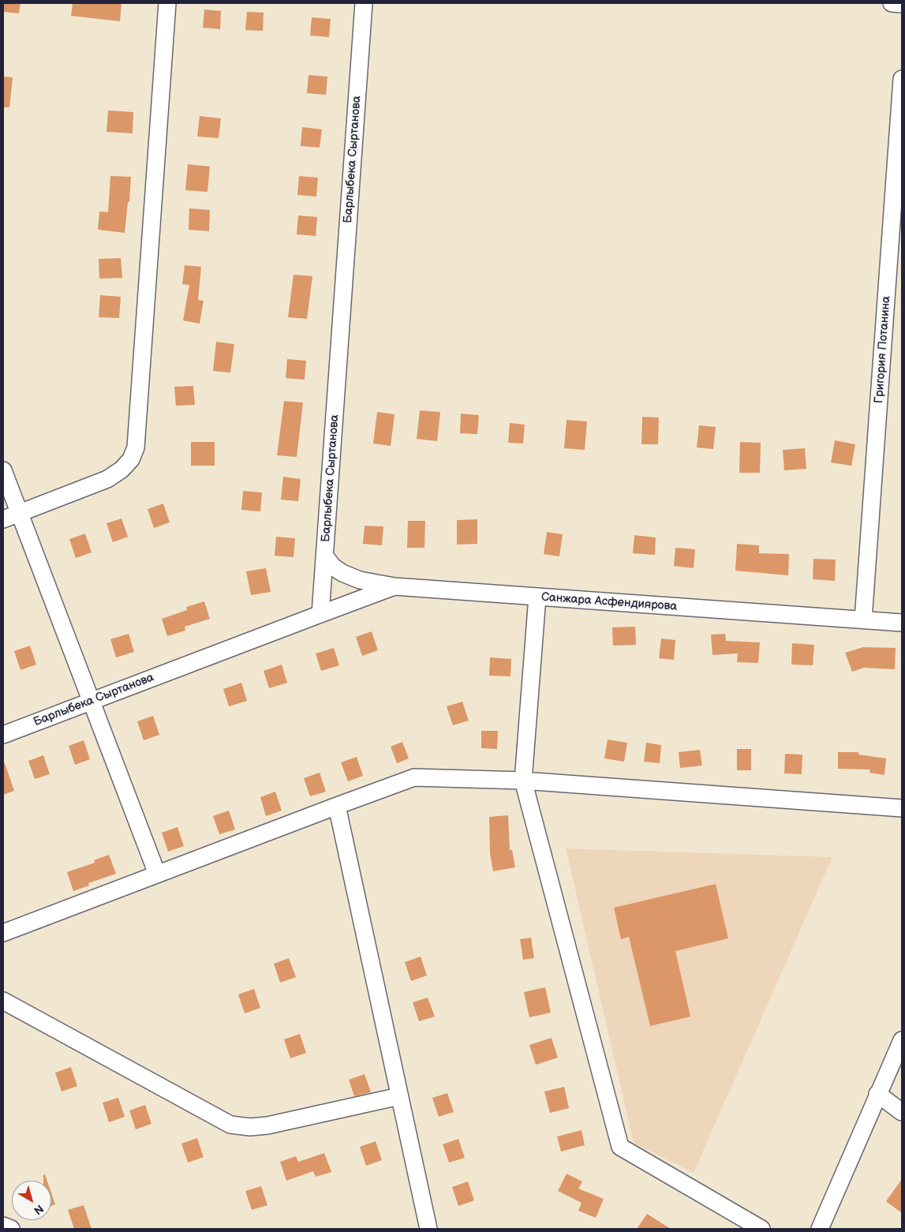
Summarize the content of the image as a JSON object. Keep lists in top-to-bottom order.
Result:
{
  "streets": {
    "street": ["Барлыбека Сыртанова", "Григория Потанина", "Санжара Асфендиярова"]
  },
  "crossings": [
    ["Барлыбека Сыртанова", "Санжара Асфендиярова"],
    ["Григория Потанина", "Санжара Асфендиярова"]
  ],
  "north": "bottom right"
}
